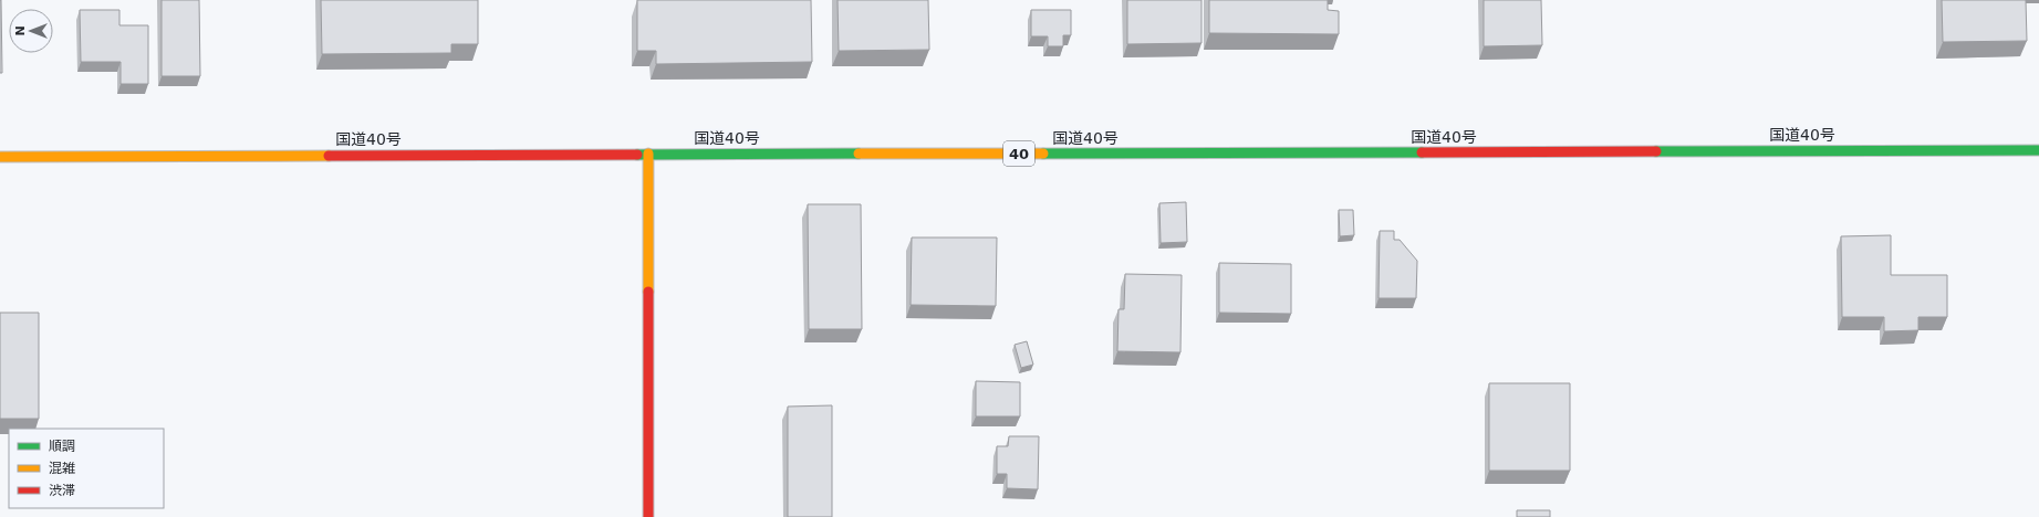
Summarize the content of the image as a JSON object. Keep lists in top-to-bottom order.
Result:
{
  "streets": {
    "main road": ["国道40号", "40"]
  },
  "legend": ["順調", "混雑", "渋滞"],
  "north": "left"
}
